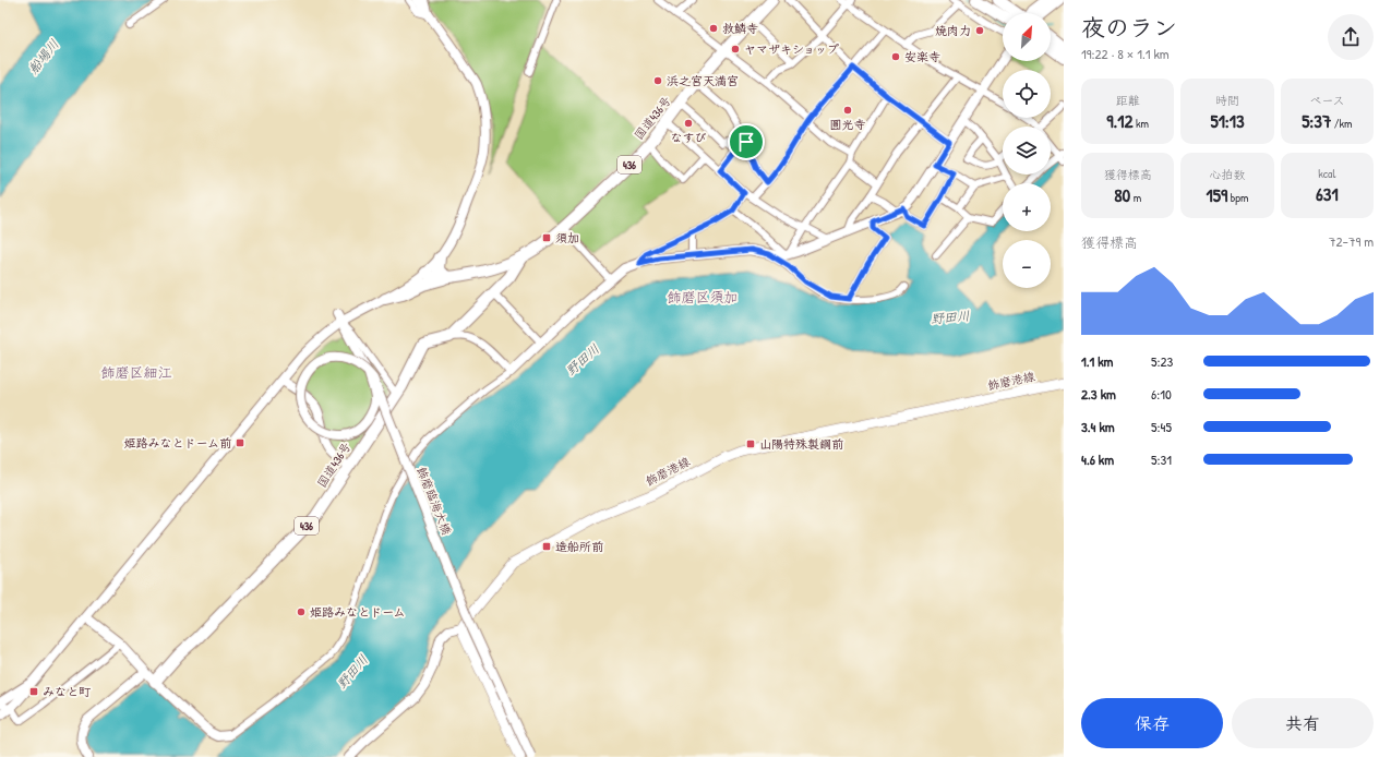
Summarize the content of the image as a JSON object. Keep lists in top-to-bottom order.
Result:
{
  "streets": {
    "main road": ["国道436号", "436", "飾磨港線"],
    "street": ["飾磨臨海大橋"]
  },
  "districts": ["飾磨区須加", "飾磨区細江"],
  "water": ["船場川", "野田川"],
  "places": {
    "other": [
      "救鱗寺",
      "焼肉力",
      "ヤマザキショップ",
      "安楽寺",
      "浜之宮天満宮",
      "圓光寺",
      "なすび",
      "姫路みなとドーム"
    ],
    "transit": [
      "須加",
      "姫路みなとドーム前",
      "山陽特殊製鋼前",
      "造船所前",
      "みなと町"
    ]
  },
  "north": "top right",
  "page": {
    "heading": ["夜のラン", "19:22 · 8 × 1.1 km"],
    "map_buttons": ["+", "−"],
    "stats": [
      ["距離", "9.12 km"],
      ["時間", "51:13"],
      ["ペース", "5:37 /km"],
      ["獲得標高", "80 m"],
      ["心拍数", "159 bpm"],
      ["kcal", "631"]
    ],
    "chart": ["獲得標高", "72–79 m"],
    "list": [
      {
        "name": "1.1 km",
        "note": "5:23"
      },
      {
        "name": "2.3 km",
        "note": "6:10"
      },
      {
        "name": "3.4 km",
        "note": "5:45"
      },
      {
        "name": "4.6 km",
        "note": "5:31"
      }
    ],
    "buttons": ["保存", "共有"]
  }
}
